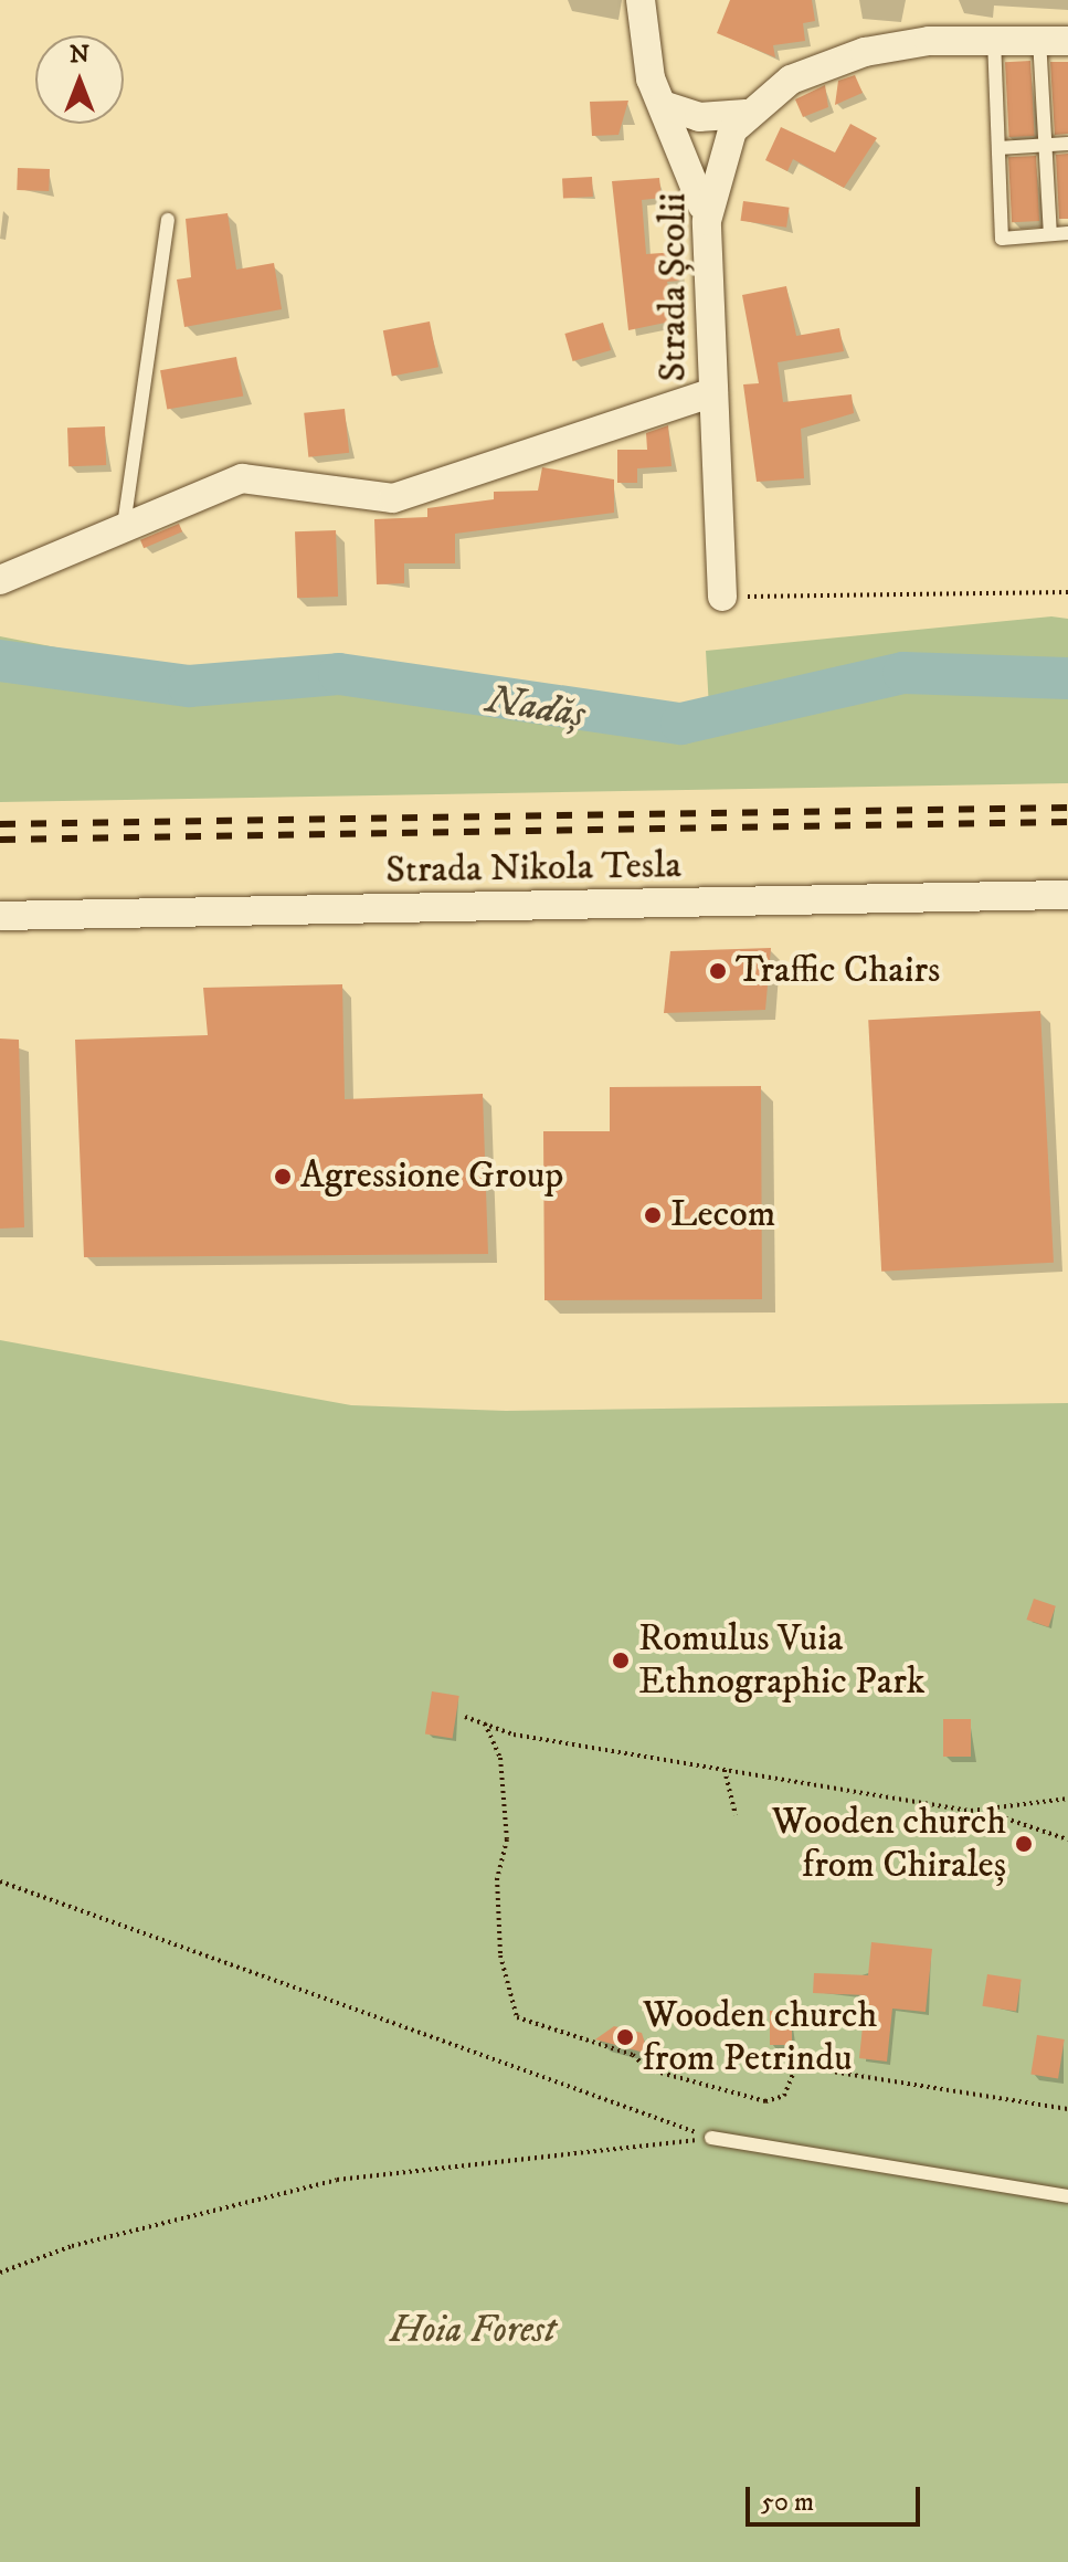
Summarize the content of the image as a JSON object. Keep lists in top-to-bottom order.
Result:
{
  "streets": {
    "street": ["Strada Școlii", "Strada Nikola Tesla"]
  },
  "water": ["Nadăș"],
  "parks": ["Hoia Forest"],
  "places": [
    "Traffic Chairs",
    "Agressione Group",
    "Lecom",
    "Romulus Vuia Ethnographic Park",
    "Wooden church from Chiraleș",
    "Wooden church from Petrindu"
  ],
  "scale_bar": "50 m",
  "north": "top"
}
